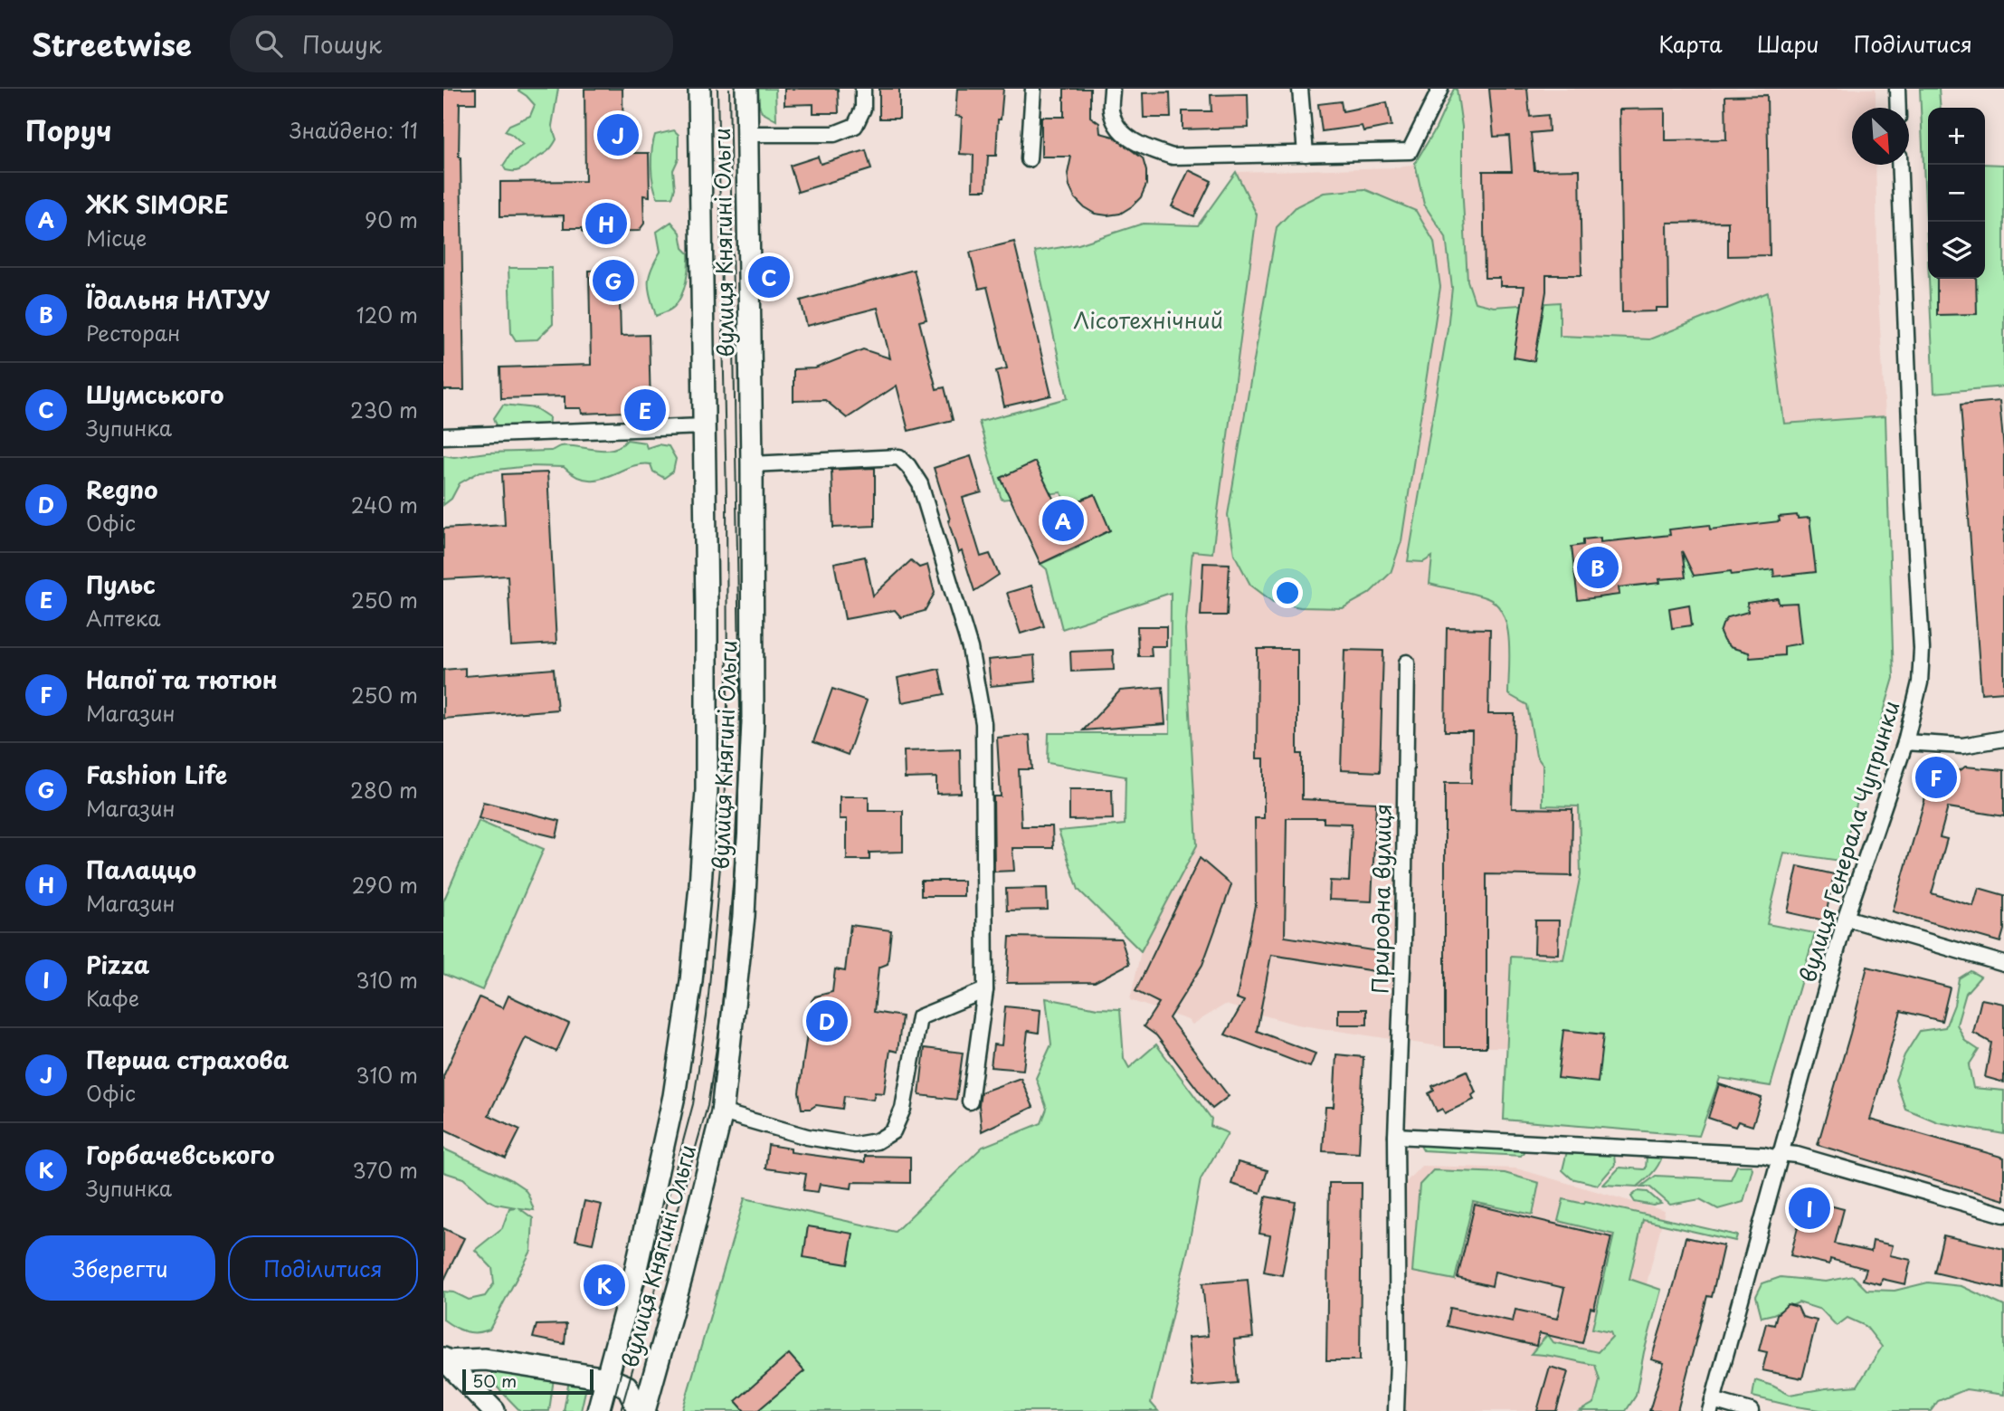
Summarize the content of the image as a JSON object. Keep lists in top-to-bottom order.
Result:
{
  "streets": {
    "main road": ["вулиця Княгині Ольги"],
    "street": ["вулиця Генерала Чупринки", "Природна вулиця"]
  },
  "parks": ["Лісотехнічний"],
  "scale_bar": "50 m",
  "north": "bottom right",
  "page": {
    "header": "Streetwise",
    "search": "Пошук",
    "nav": ["Карта", "Шари", "Поділитися"],
    "heading": ["Поруч", "Знайдено: 11"],
    "map_buttons": ["+", "−"],
    "pins": [
      "J",
      "H",
      "C",
      "G",
      "E",
      "A",
      "B",
      "F",
      "D",
      "I",
      "K"
    ],
    "list": [
      {
        "mark": "A",
        "name": "ЖК SIMORE",
        "note": "Місце",
        "value": "90 m"
      },
      {
        "mark": "B",
        "name": "Їдальня НЛТУУ",
        "note": "Ресторан",
        "value": "120 m"
      },
      {
        "mark": "C",
        "name": "Шумського",
        "note": "Зупинка",
        "value": "230 m"
      },
      {
        "mark": "D",
        "name": "Regno",
        "note": "Офіс",
        "value": "240 m"
      },
      {
        "mark": "E",
        "name": "Пульс",
        "note": "Аптека",
        "value": "250 m"
      },
      {
        "mark": "F",
        "name": "Напої та тютюн",
        "note": "Магазин",
        "value": "250 m"
      },
      {
        "mark": "G",
        "name": "Fashion Life",
        "note": "Магазин",
        "value": "280 m"
      },
      {
        "mark": "H",
        "name": "Палаццо",
        "note": "Магазин",
        "value": "290 m"
      },
      {
        "mark": "I",
        "name": "Pizza",
        "note": "Кафе",
        "value": "310 m"
      },
      {
        "mark": "J",
        "name": "Перша страхова",
        "note": "Офіс",
        "value": "310 m"
      },
      {
        "mark": "K",
        "name": "Горбачевського",
        "note": "Зупинка",
        "value": "370 m"
      }
    ],
    "buttons": ["Зберегти", "Поділитися"],
    "scale": "50 m"
  }
}
